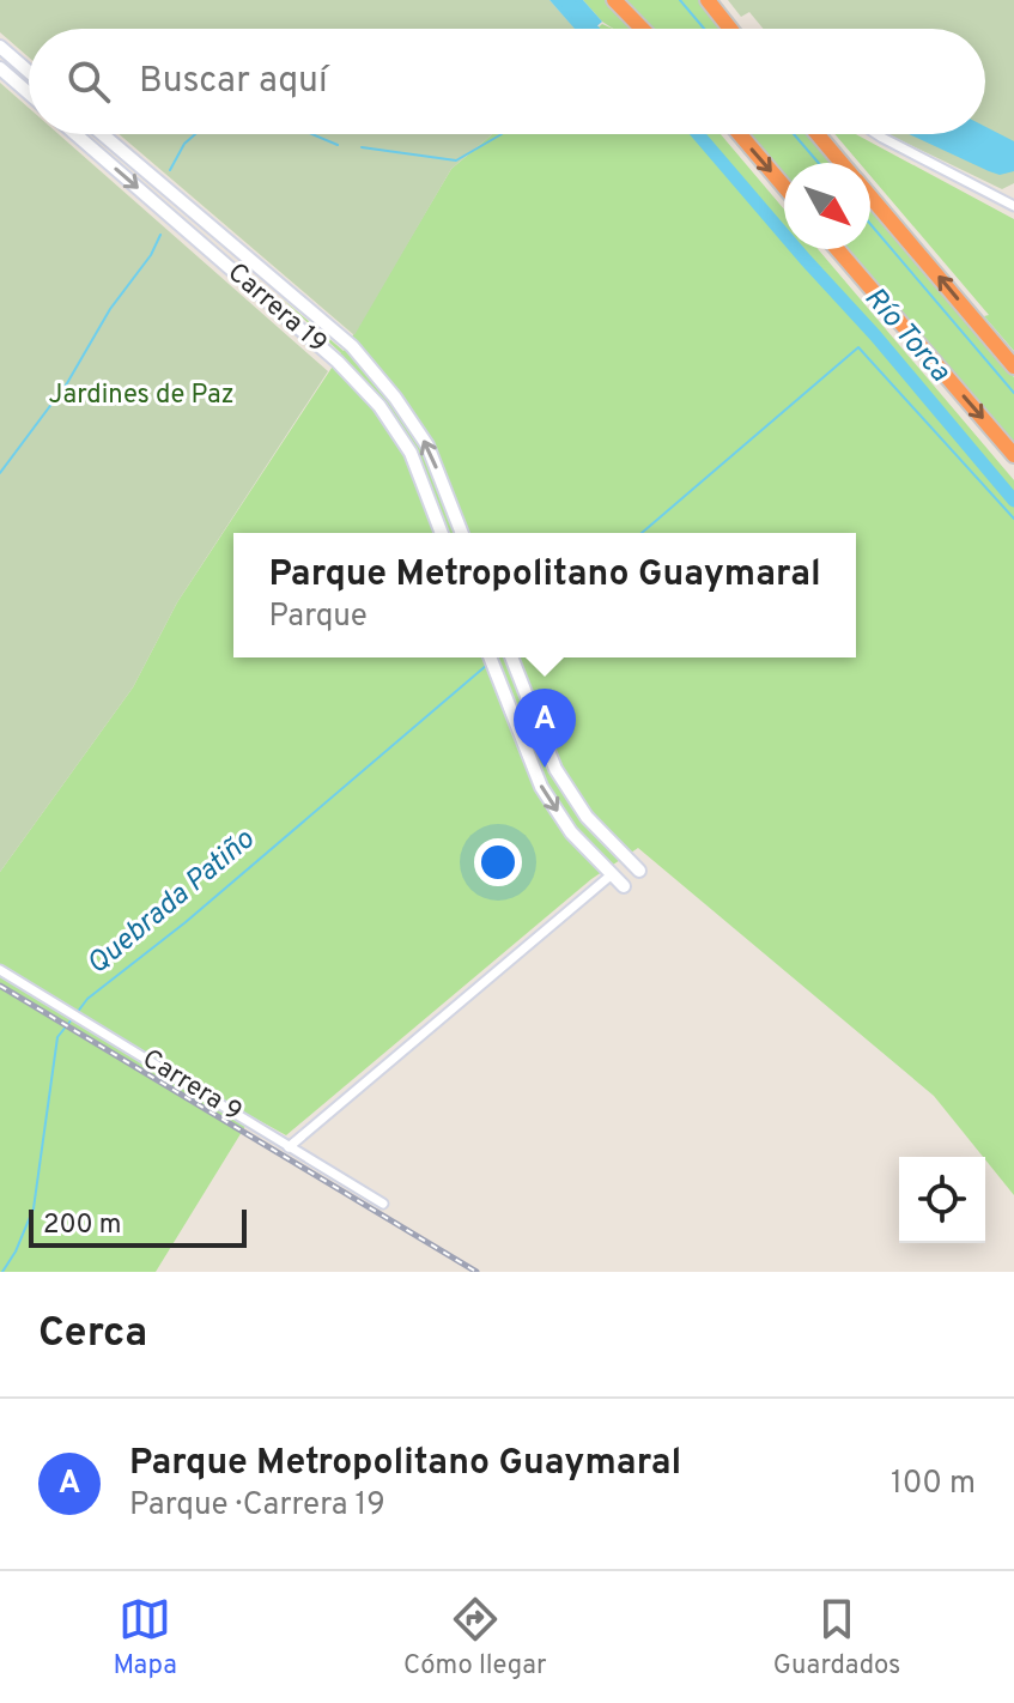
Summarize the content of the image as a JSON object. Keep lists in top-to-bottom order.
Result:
{
  "streets": {
    "main road": ["Carrera 19"],
    "street": ["Carrera 9"]
  },
  "water": ["Río Torca", "Quebrada Patiño"],
  "parks": ["Jardines de Paz"],
  "scale_bar": "200 m",
  "north": "bottom right",
  "page": {
    "search": "Buscar aquí",
    "popup": ["Parque Metropolitano Guaymaral", "Parque"],
    "pins": "A",
    "scale": "200 m",
    "heading": "Cerca",
    "list": [
      {
        "mark": "A",
        "name": "Parque Metropolitano Guaymaral",
        "note": "Parque · Carrera 19",
        "value": "100 m"
      }
    ],
    "nav": ["Mapa", "Cómo llegar", "Guardados"]
  }
}
